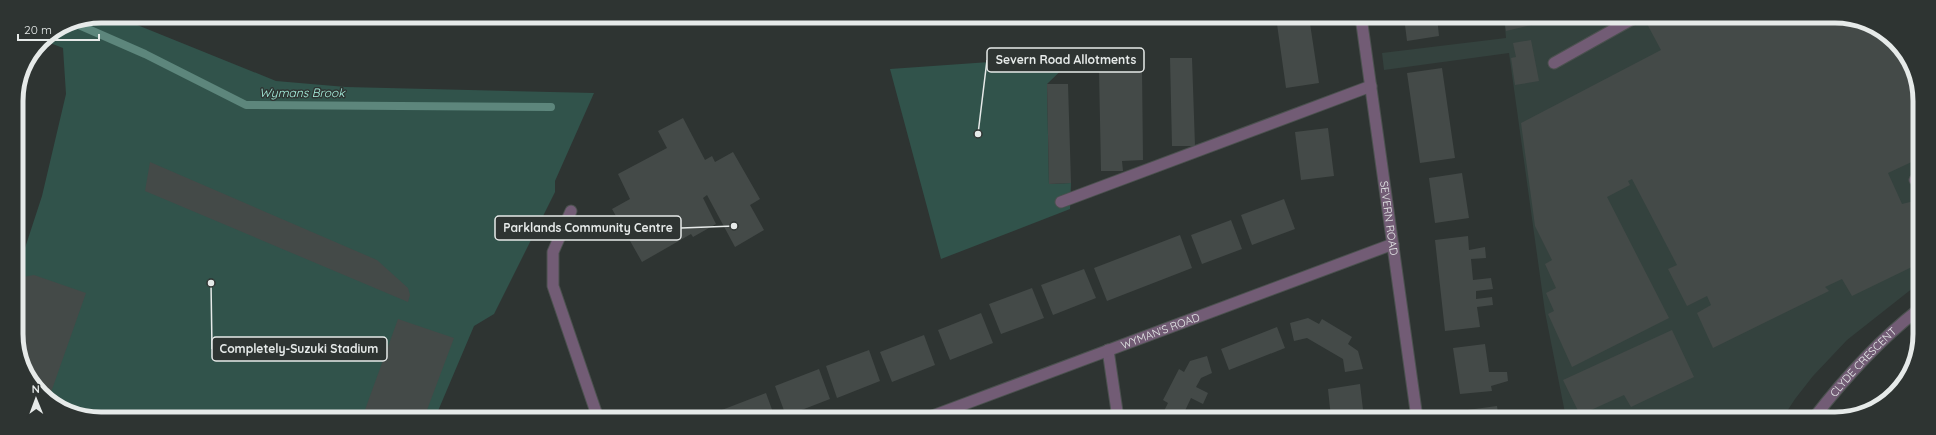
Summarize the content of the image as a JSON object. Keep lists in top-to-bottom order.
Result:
{
  "streets": {
    "street": ["SEVERN ROAD", "WYMAN'S ROAD", "CLYDE CRESCENT"]
  },
  "crossings": [
    ["SEVERN ROAD", "WYMAN'S ROAD"]
  ],
  "water": ["Wymans Brook"],
  "places": ["Severn Road Allotments", "Parklands Community Centre", "Completely-Suzuki Stadium"],
  "scale_bar": "20 m",
  "north": "top"
}
